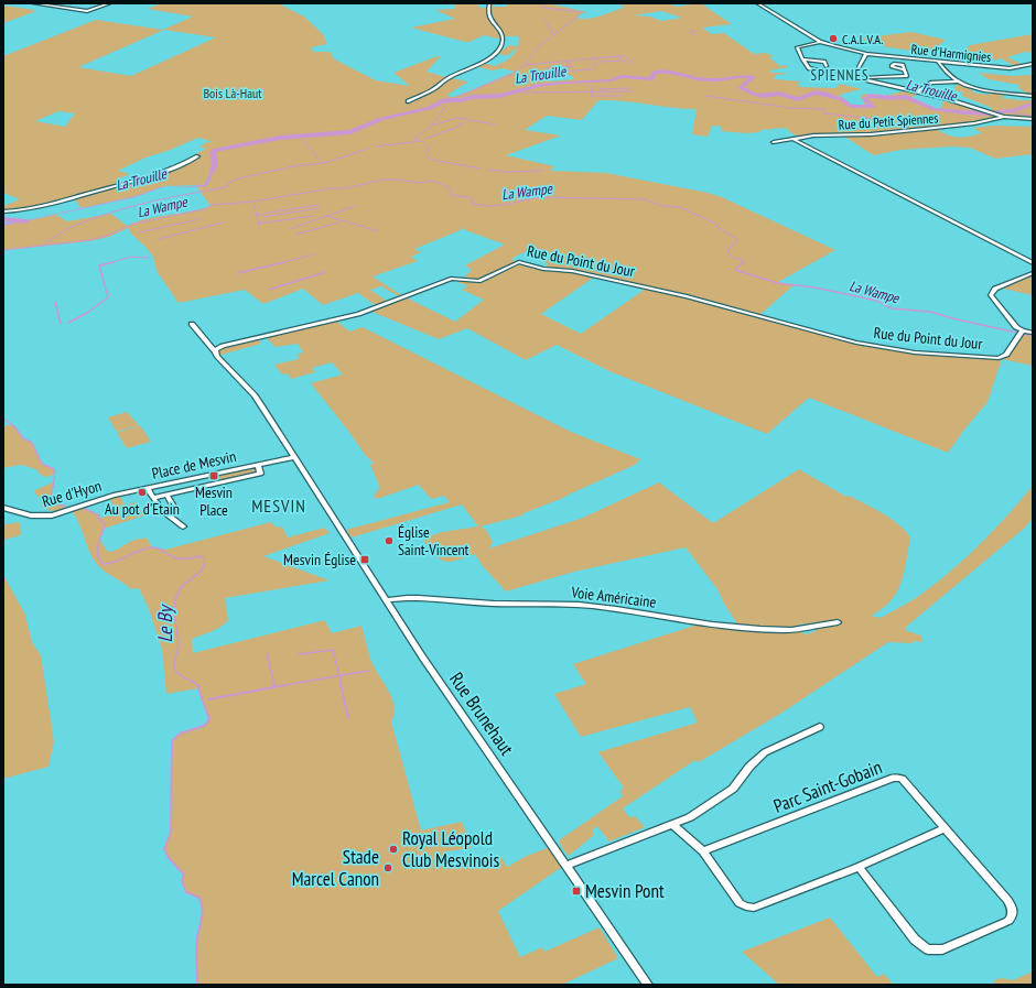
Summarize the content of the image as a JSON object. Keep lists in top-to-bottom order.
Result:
{
  "streets": {
    "street": [
      "Rue d'Harmignies",
      "Rue du Petit Spiennes",
      "Rue du Point du Jour",
      "Place de Mesvin",
      "Rue d'Hyon",
      "Voie Américaine",
      "Rue Brunehaut",
      "Parc Saint-Gobain"
    ]
  },
  "crossings": [
    ["Place de Mesvin", "Rue d'Hyon"],
    ["Place de Mesvin", "Rue Brunehaut"],
    ["Voie Américaine", "Rue Brunehaut"]
  ],
  "districts": ["SPIENNES", "MESVIN"],
  "water": ["La Trouille", "La Wampe", "Le By"],
  "parks": ["Bois Là-Haut"],
  "places": {
    "other": [
      "C.A.L.V.A.",
      "Au pot d'Etain",
      "Église Saint-Vincent",
      "Royal Léopold Club Mesvinois",
      "Stade Marcel Canon"
    ],
    "transit": ["Mesvin Place", "Mesvin Église", "Mesvin Pont"]
  }
}
